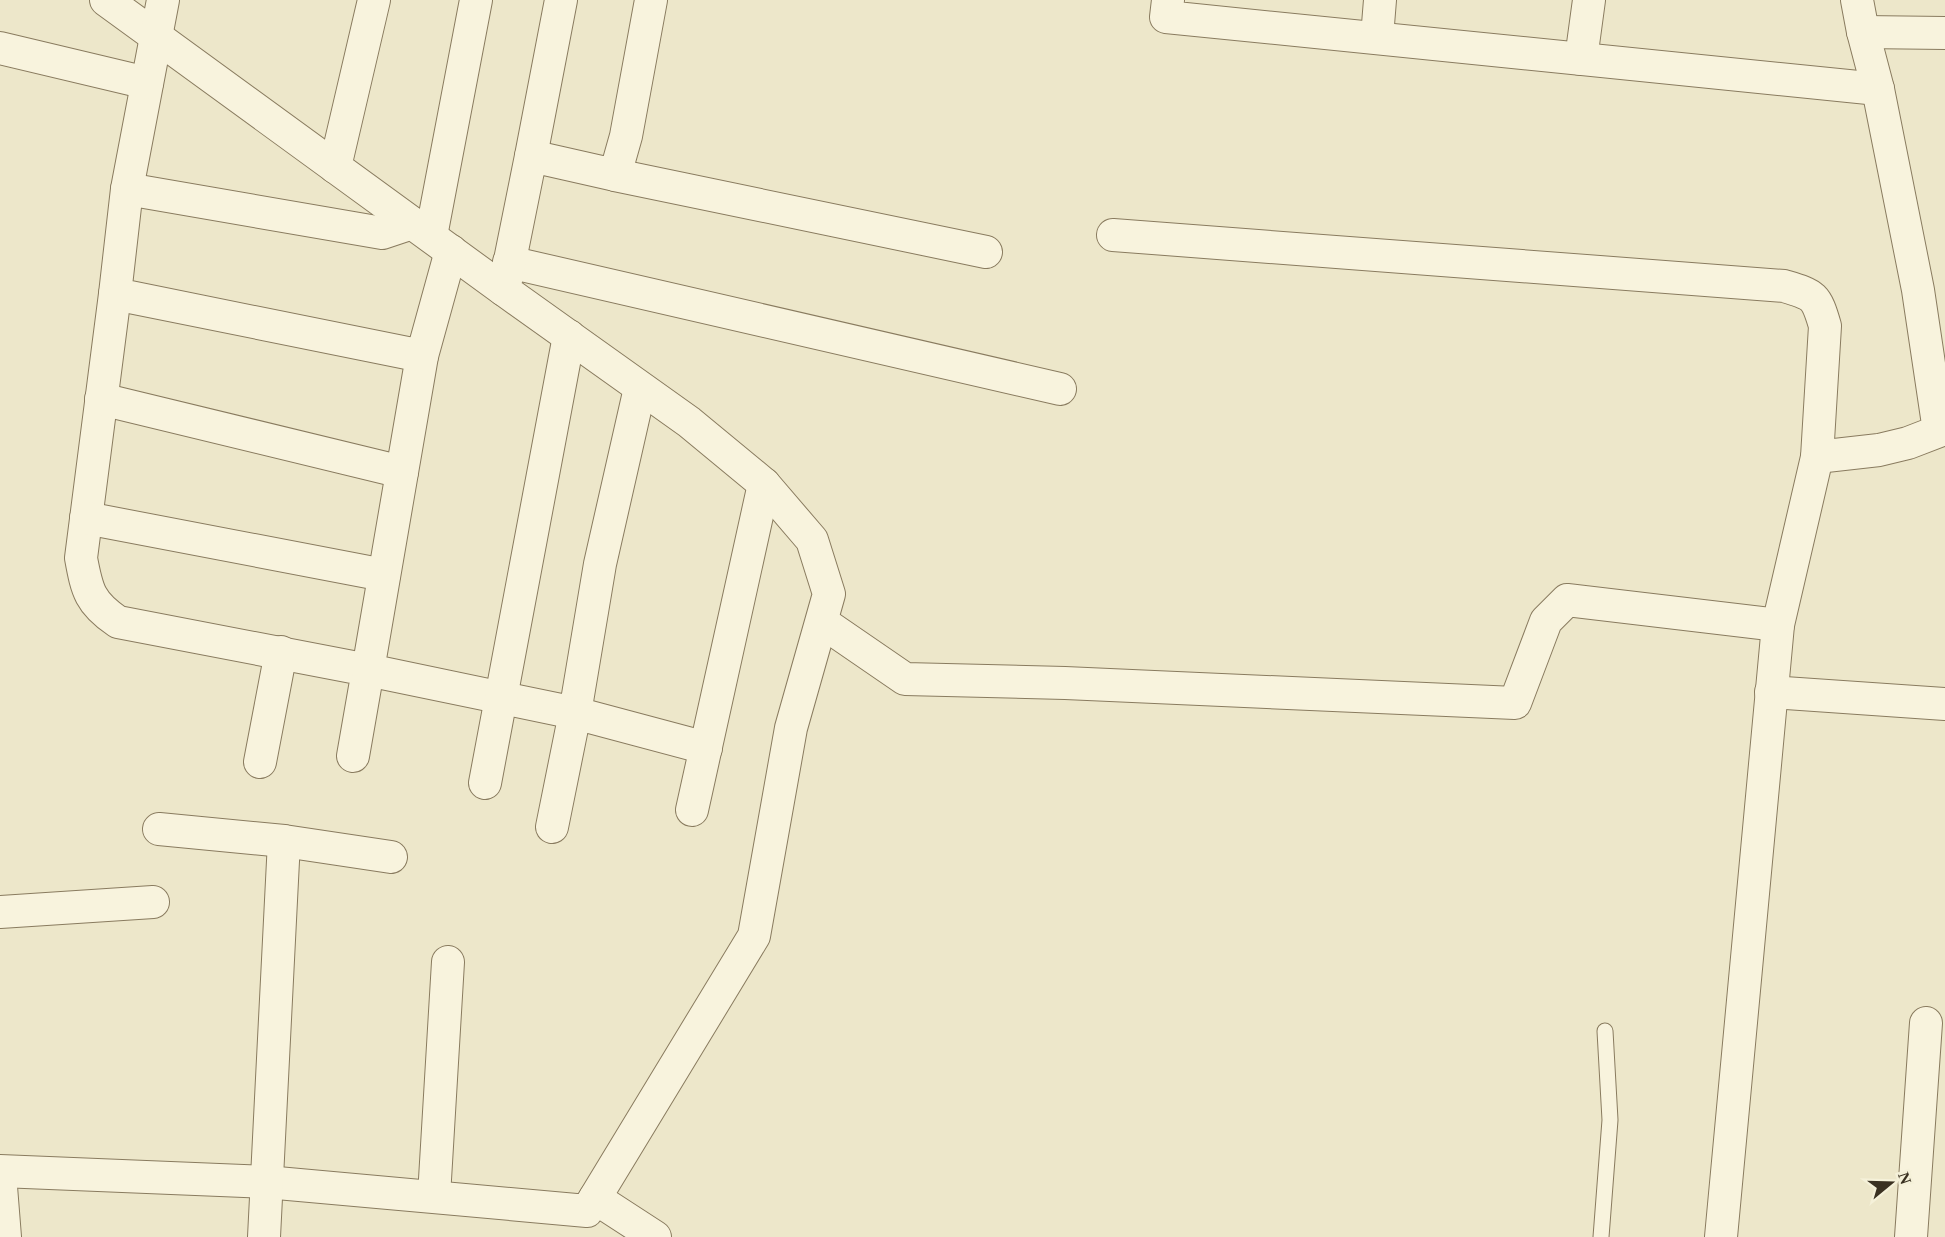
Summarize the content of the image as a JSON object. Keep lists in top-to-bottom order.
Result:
{
  "north": "right"
}
